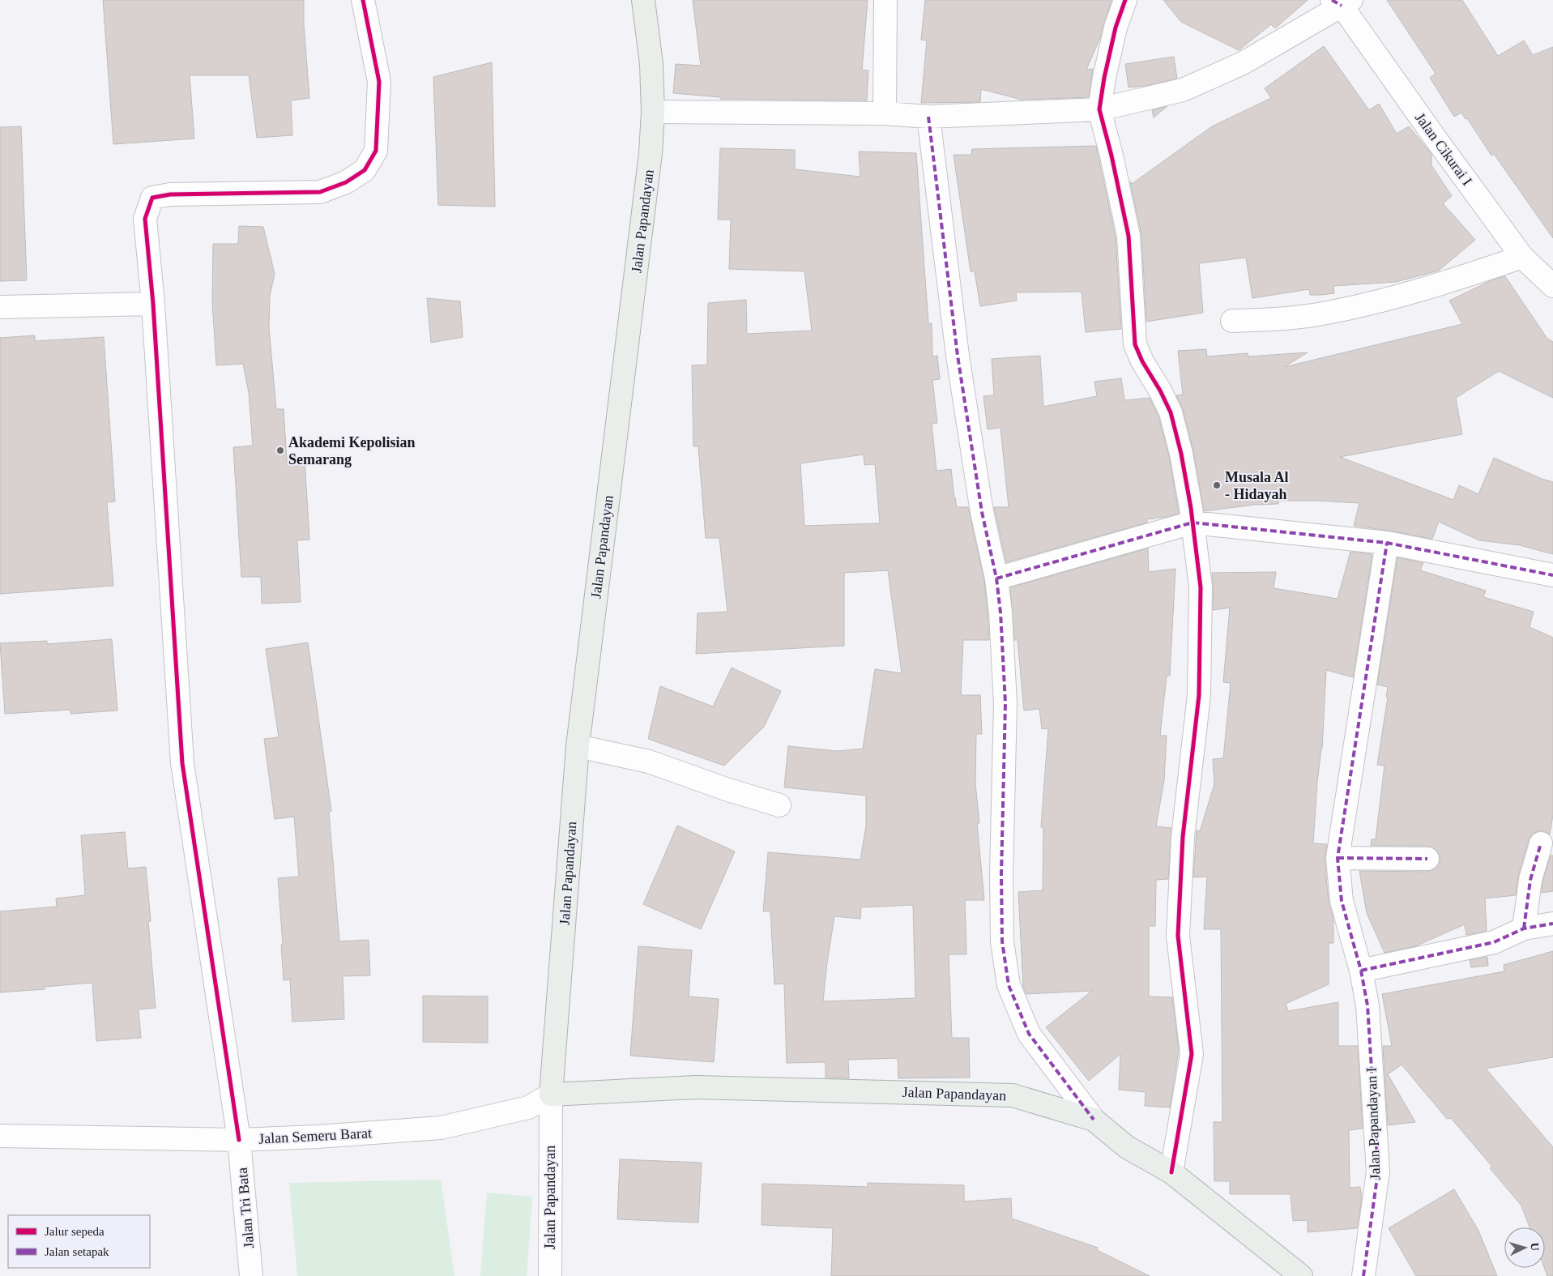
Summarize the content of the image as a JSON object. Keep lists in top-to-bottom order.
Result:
{
  "streets": {
    "main road": ["Jalan Papandayan"],
    "street": [
      "Jalan Cikurai I",
      "Jalan Papandayan I",
      "Jalan Semeru Barat",
      "Jalan Tri Bata"
    ]
  },
  "crossings": [
    ["Jalan Papandayan", "Jalan Semeru Barat"],
    ["Jalan Semeru Barat", "Jalan Tri Bata"]
  ],
  "places": ["Akademi Kepolisian Semarang", "Musala Al - Hidayah"],
  "legend": ["Jalur sepeda", "Jalan setapak"],
  "north": "right"
}
